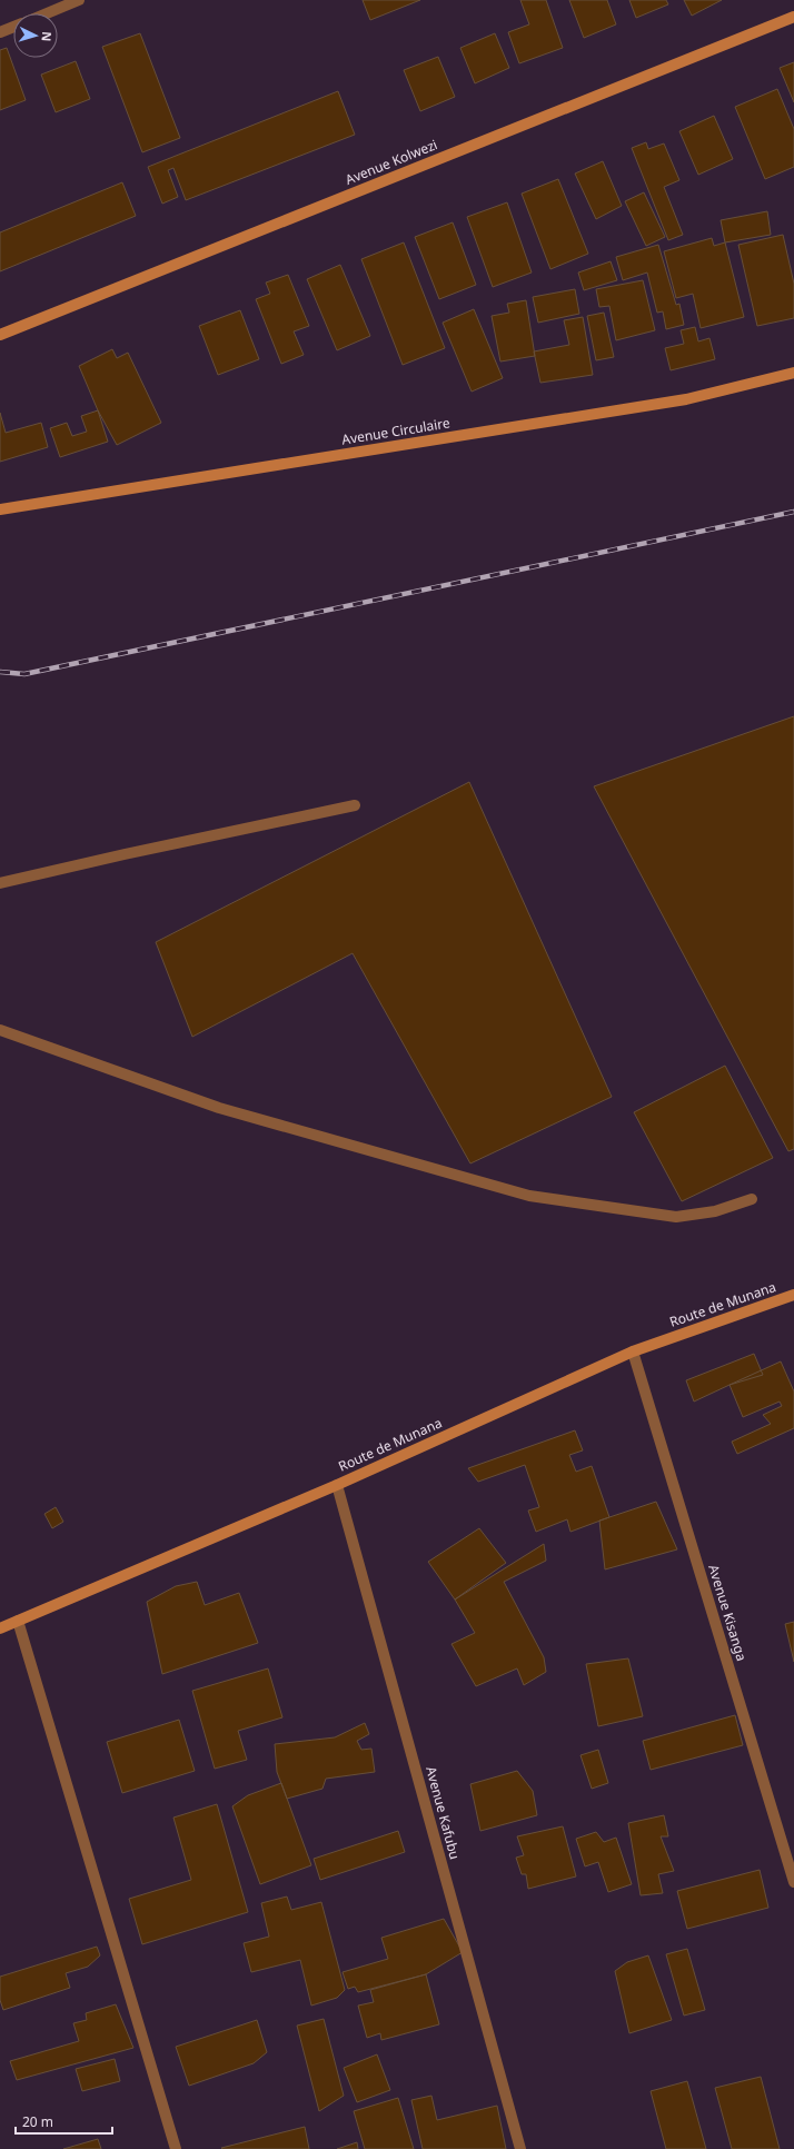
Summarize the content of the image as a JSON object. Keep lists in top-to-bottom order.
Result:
{
  "streets": {
    "street": [
      "Avenue Kolwezi",
      "Avenue Circulaire",
      "Route de Munana",
      "Avenue Kisanga",
      "Avenue Kafubu"
    ]
  },
  "crossings": [
    ["Route de Munana", "Avenue Kisanga"],
    ["Route de Munana", "Avenue Kafubu"]
  ],
  "scale_bar": "20 m",
  "north": "right"
}
